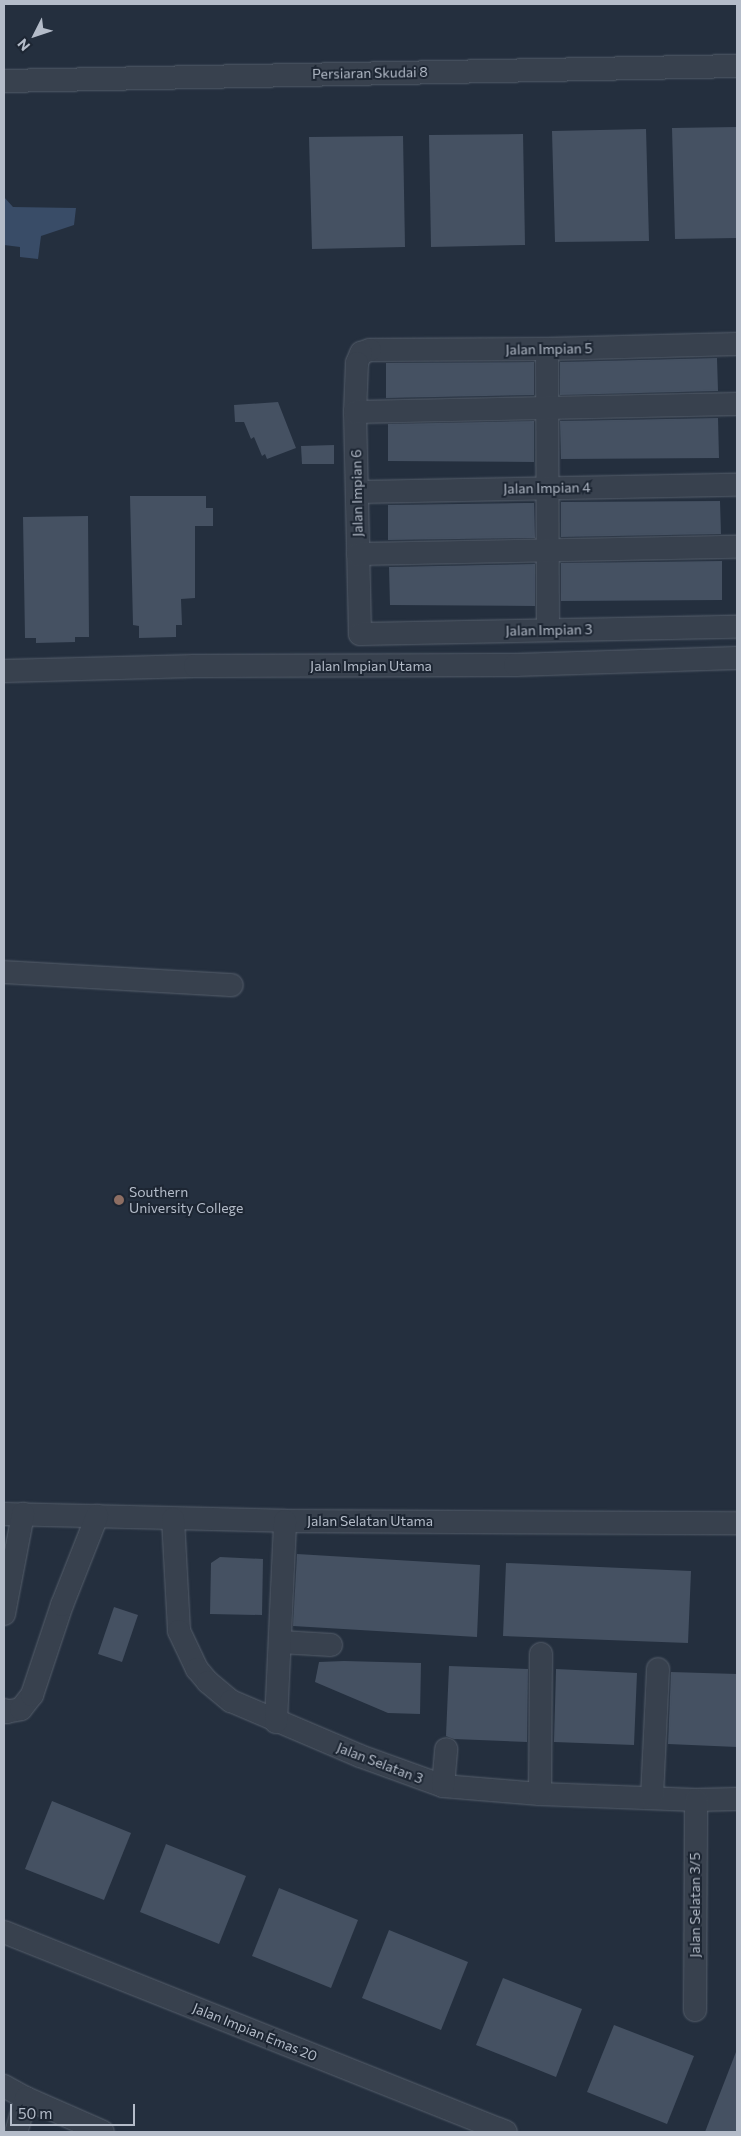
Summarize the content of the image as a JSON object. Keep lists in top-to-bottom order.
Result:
{
  "streets": {
    "street": [
      "Persiaran Skudai 8",
      "Jalan Impian 5",
      "Jalan Impian 4",
      "Jalan Impian 6",
      "Jalan Impian 3",
      "Jalan Impian Utama",
      "Jalan Selatan Utama",
      "Jalan Selatan 3",
      "Jalan Selatan 3/5",
      "Jalan Impian Emas 20"
    ]
  },
  "crossings": [
    ["Jalan Impian 5", "Jalan Impian 6"],
    ["Jalan Impian 4", "Jalan Impian 6"],
    ["Jalan Impian 6", "Jalan Impian 3"],
    ["Jalan Selatan Utama", "Jalan Selatan 3"],
    ["Jalan Selatan 3", "Jalan Selatan 3/5"]
  ],
  "places": ["Southern University College"],
  "scale_bar": "50 m",
  "north": "bottom left"
}
